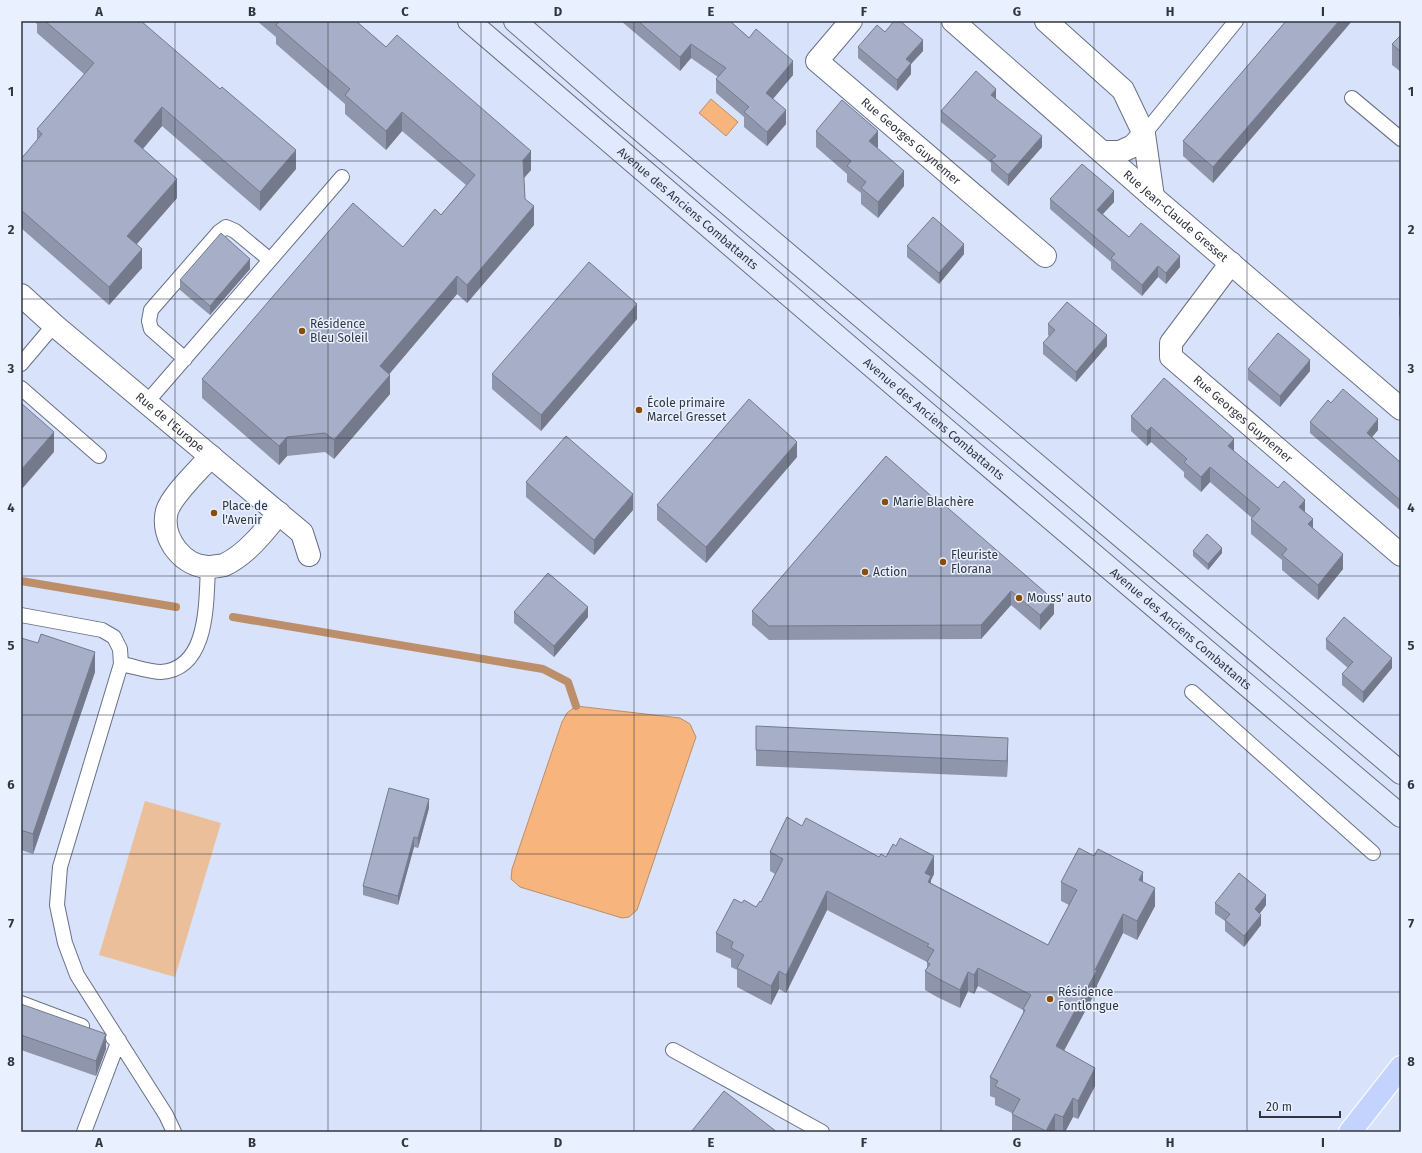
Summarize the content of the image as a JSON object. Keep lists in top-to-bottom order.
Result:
{
  "streets": {
    "main road": ["Avenue des Anciens Combattants"],
    "street": ["Rue Georges Guynemer", "Rue Jean-Claude Gresset", "Rue de l'Europe"]
  },
  "crossings": [
    ["Rue Georges Guynemer", "Rue Jean-Claude Gresset"]
  ],
  "places": [
    "Résidence Bleu Soleil",
    "École primaire Marcel Gresset",
    "Marie Blachère",
    "Place de l'Avenir",
    "Fleuriste Florana",
    "Action",
    "Mouss' auto",
    "Résidence Fontlongue"
  ],
  "scale_bar": "20 m",
  "grid": {
    "columns": [
      "A",
      "B",
      "C",
      "D",
      "E",
      "F",
      "G",
      "H",
      "I"
    ],
    "rows": [
      "1",
      "2",
      "3",
      "4",
      "5",
      "6",
      "7",
      "8"
    ]
  }
}
